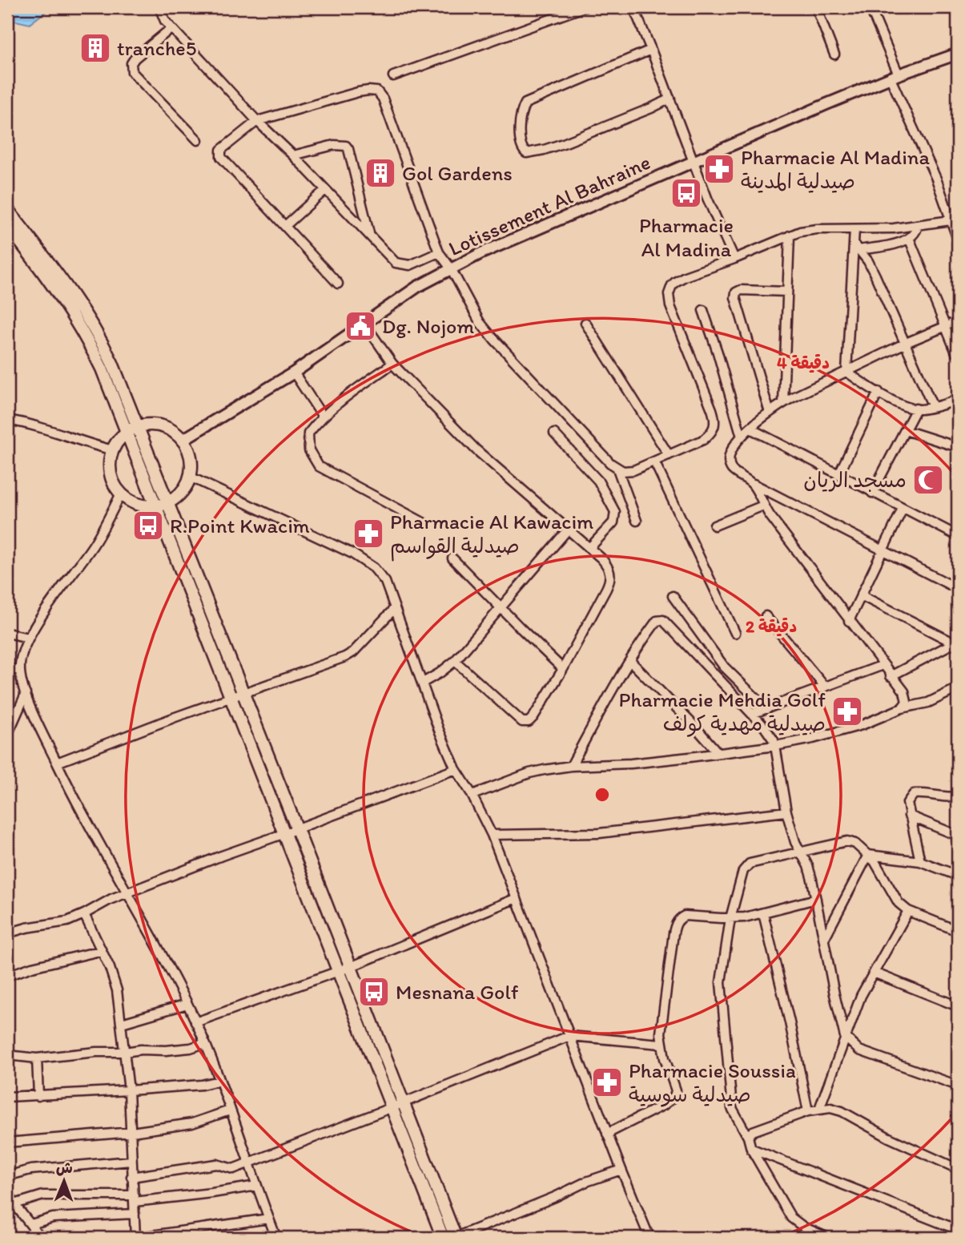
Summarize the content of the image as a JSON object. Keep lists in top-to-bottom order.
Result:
{
  "streets": {
    "street": ["Lotissement Al Bahraine"]
  },
  "places": {
    "building": ["tranche5", "Gol Gardens"],
    "pharmacy": [
      "Pharmacie Al Madina صيدلية المدينة",
      "Pharmacie Al Kawacim صيدلية القواسم",
      "Pharmacie Mehdia Golf صيدلية مهدية كولف",
      "Pharmacie Soussia صيدلية سوسية"
    ],
    "bus stop": ["Pharmacie Al Madina", "R.Point Kwacim", "Mesnana Golf"],
    "public building": ["Dg. Nojom"],
    "mosque": ["مسجد الريان"]
  },
  "north": "top",
  "rings": ["4 دقيقة", "2 دقيقة"]
}
